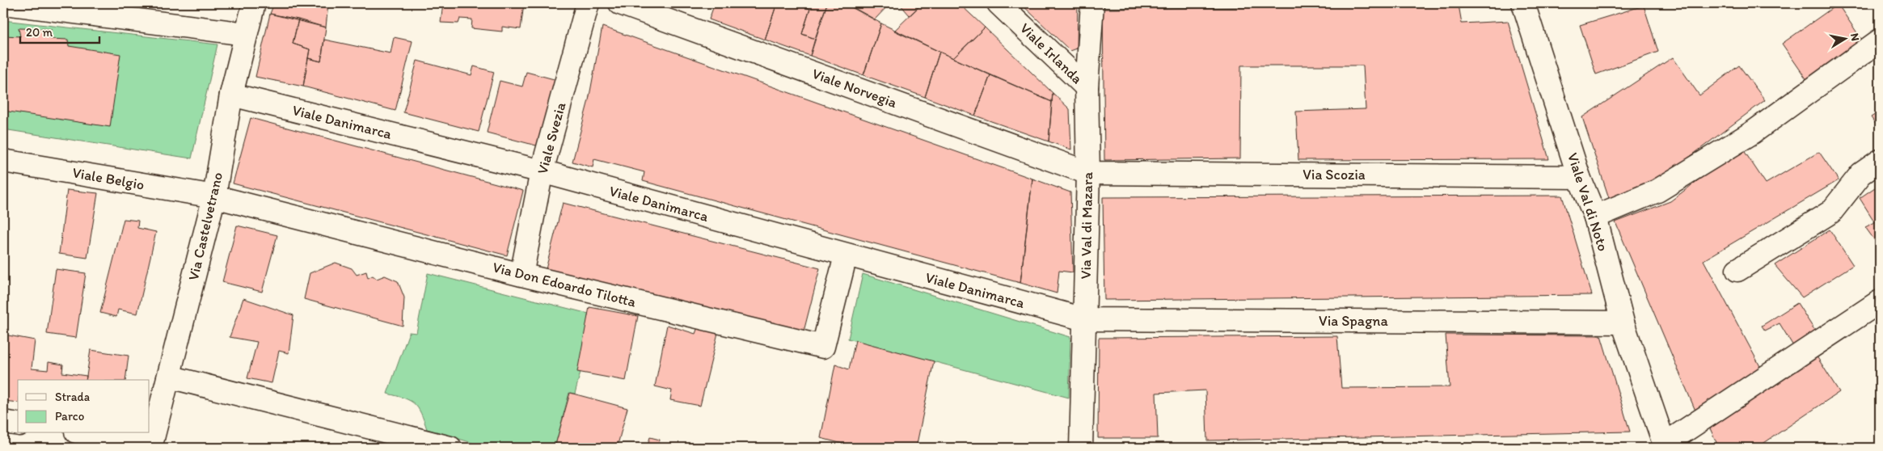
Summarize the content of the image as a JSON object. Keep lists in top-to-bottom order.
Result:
{
  "streets": {
    "street": [
      "Viale Irlanda",
      "Viale Norvegia",
      "Viale Danimarca",
      "Viale Svezia",
      "Via Scozia",
      "Viale Belgio",
      "Viale Val di Noto",
      "Via Val di Mazara",
      "Via Castelvetrano",
      "Via Don Edoardo Tilotta",
      "Via Spagna"
    ]
  },
  "crossings": [
    ["Viale Irlanda", "Via Val di Mazara"],
    ["Viale Norvegia", "Via Scozia"],
    ["Viale Norvegia", "Via Val di Mazara"],
    ["Viale Danimarca", "Viale Svezia"],
    ["Viale Danimarca", "Via Val di Mazara"],
    ["Viale Danimarca", "Via Castelvetrano"],
    ["Viale Danimarca", "Via Don Edoardo Tilotta"],
    ["Viale Danimarca", "Via Spagna"],
    ["Viale Svezia", "Via Don Edoardo Tilotta"],
    ["Via Scozia", "Viale Val di Noto"],
    ["Via Scozia", "Via Val di Mazara"],
    ["Viale Belgio", "Via Castelvetrano"],
    ["Viale Belgio", "Via Don Edoardo Tilotta"],
    ["Viale Val di Noto", "Via Spagna"],
    ["Via Val di Mazara", "Via Spagna"],
    ["Via Castelvetrano", "Via Don Edoardo Tilotta"]
  ],
  "legend": ["Strada", "Parco"],
  "scale_bar": "20 m",
  "north": "right"
}
